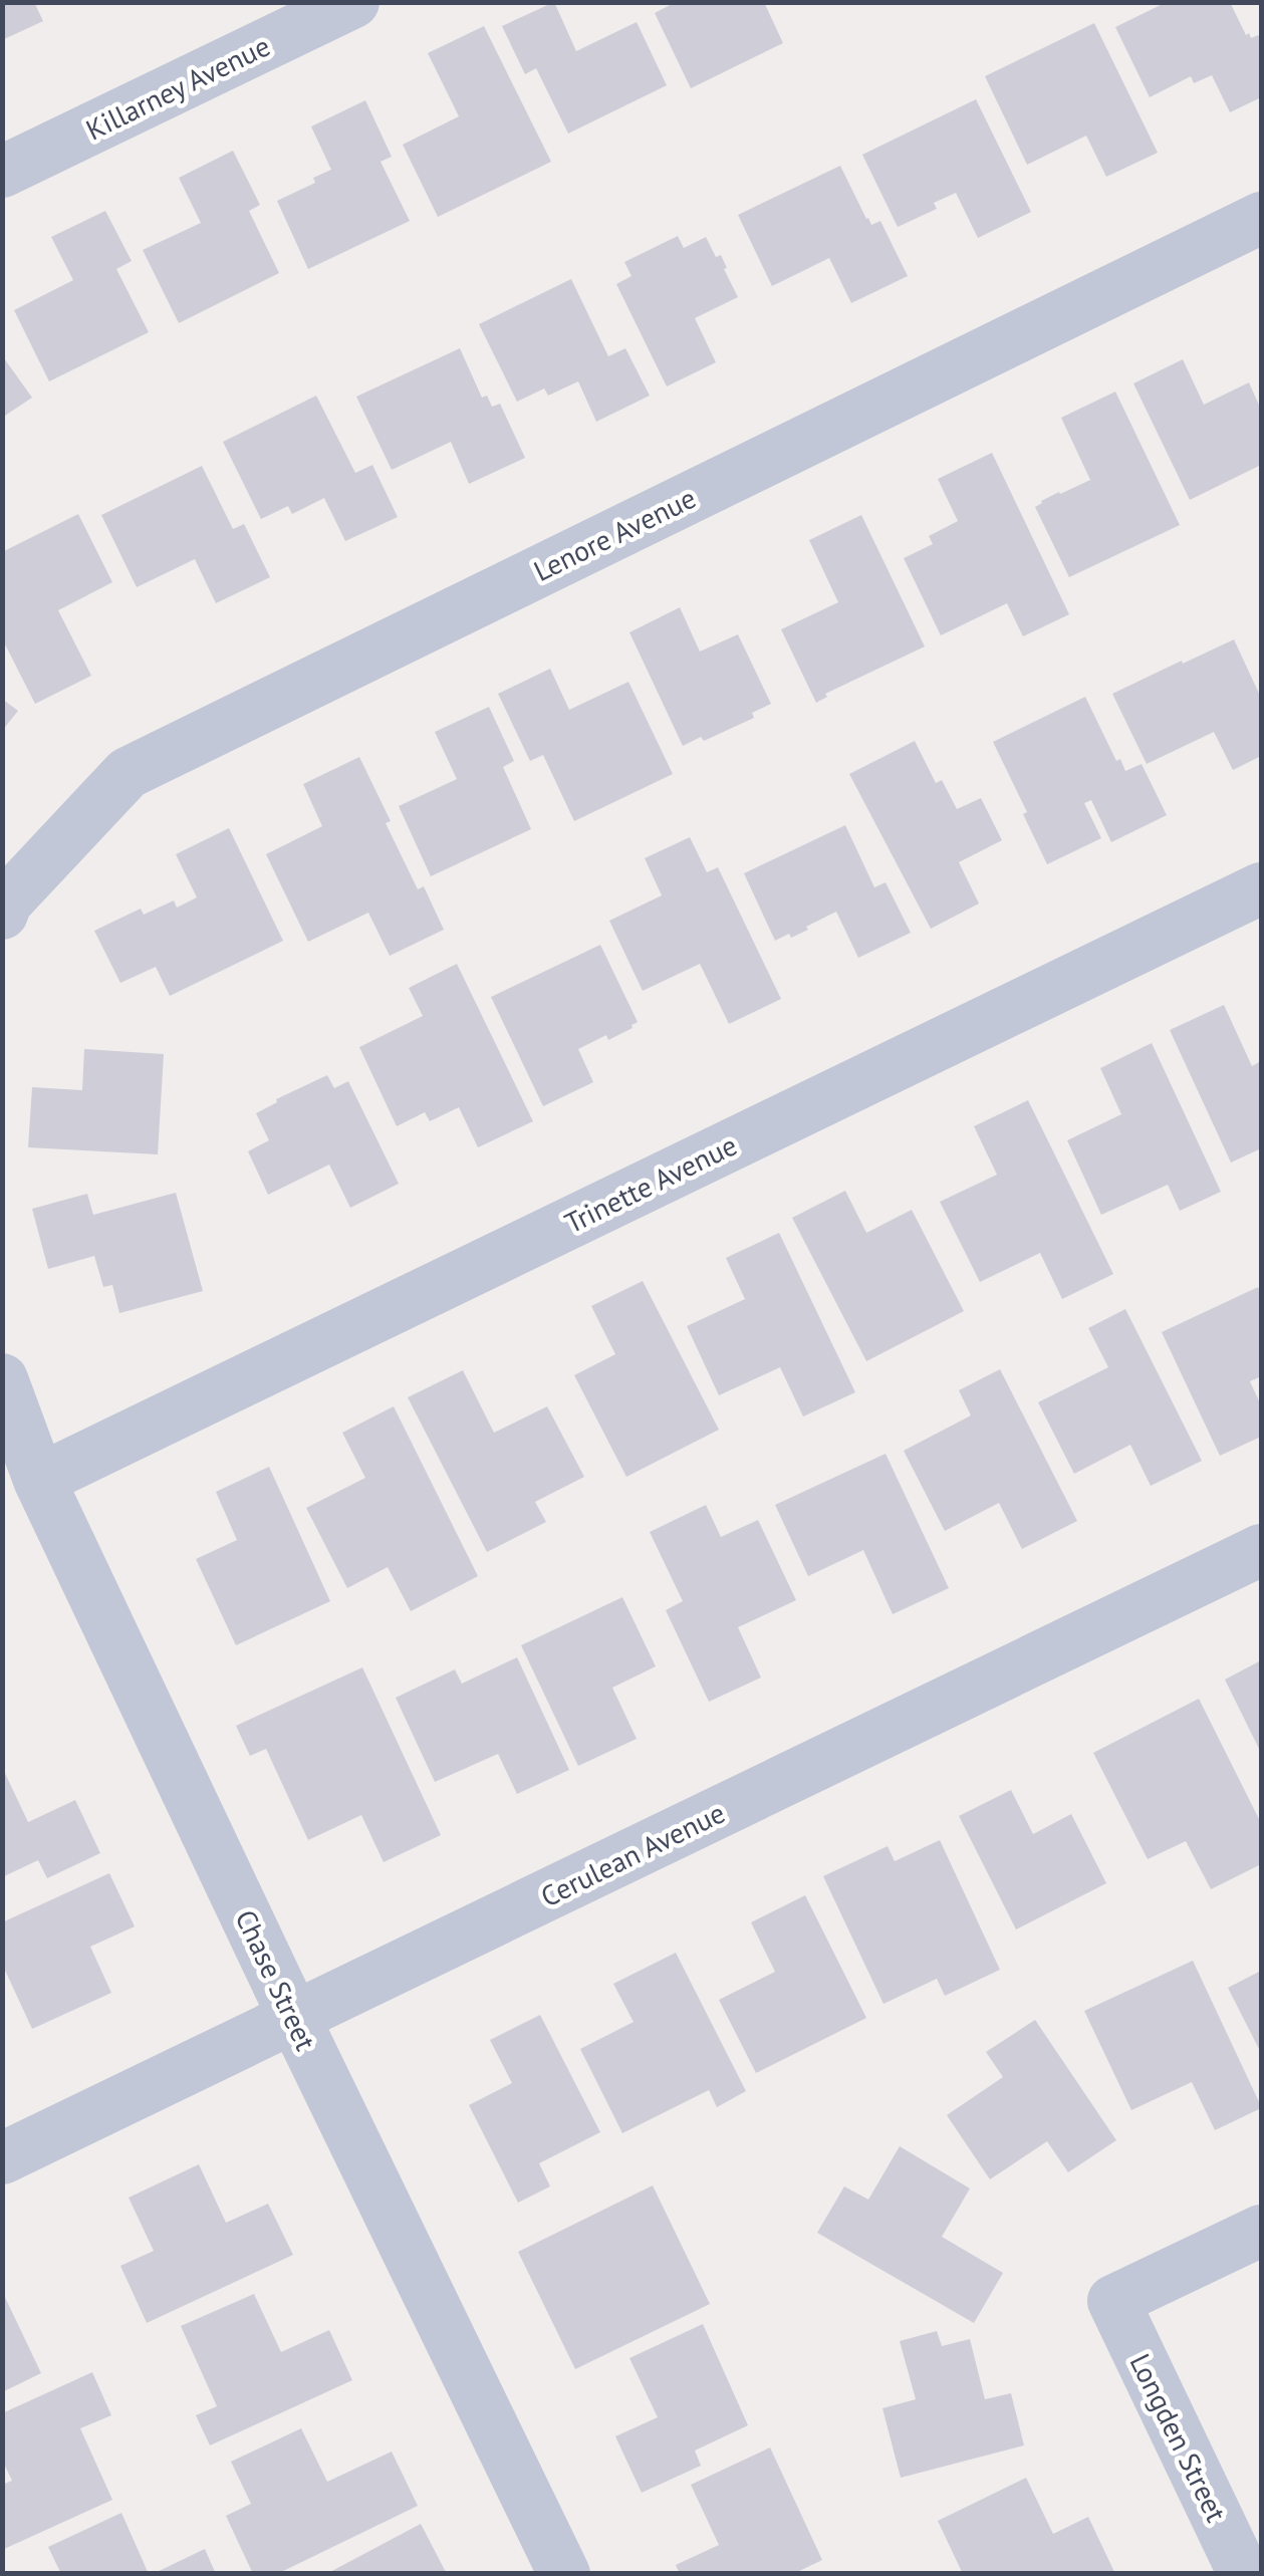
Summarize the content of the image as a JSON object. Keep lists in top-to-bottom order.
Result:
{
  "streets": {
    "street": [
      "Killarney Avenue",
      "Lenore Avenue",
      "Trinette Avenue",
      "Cerulean Avenue",
      "Chase Street",
      "Longden Street"
    ]
  },
  "crossings": [
    ["Trinette Avenue", "Chase Street"],
    ["Cerulean Avenue", "Chase Street"]
  ]
}
